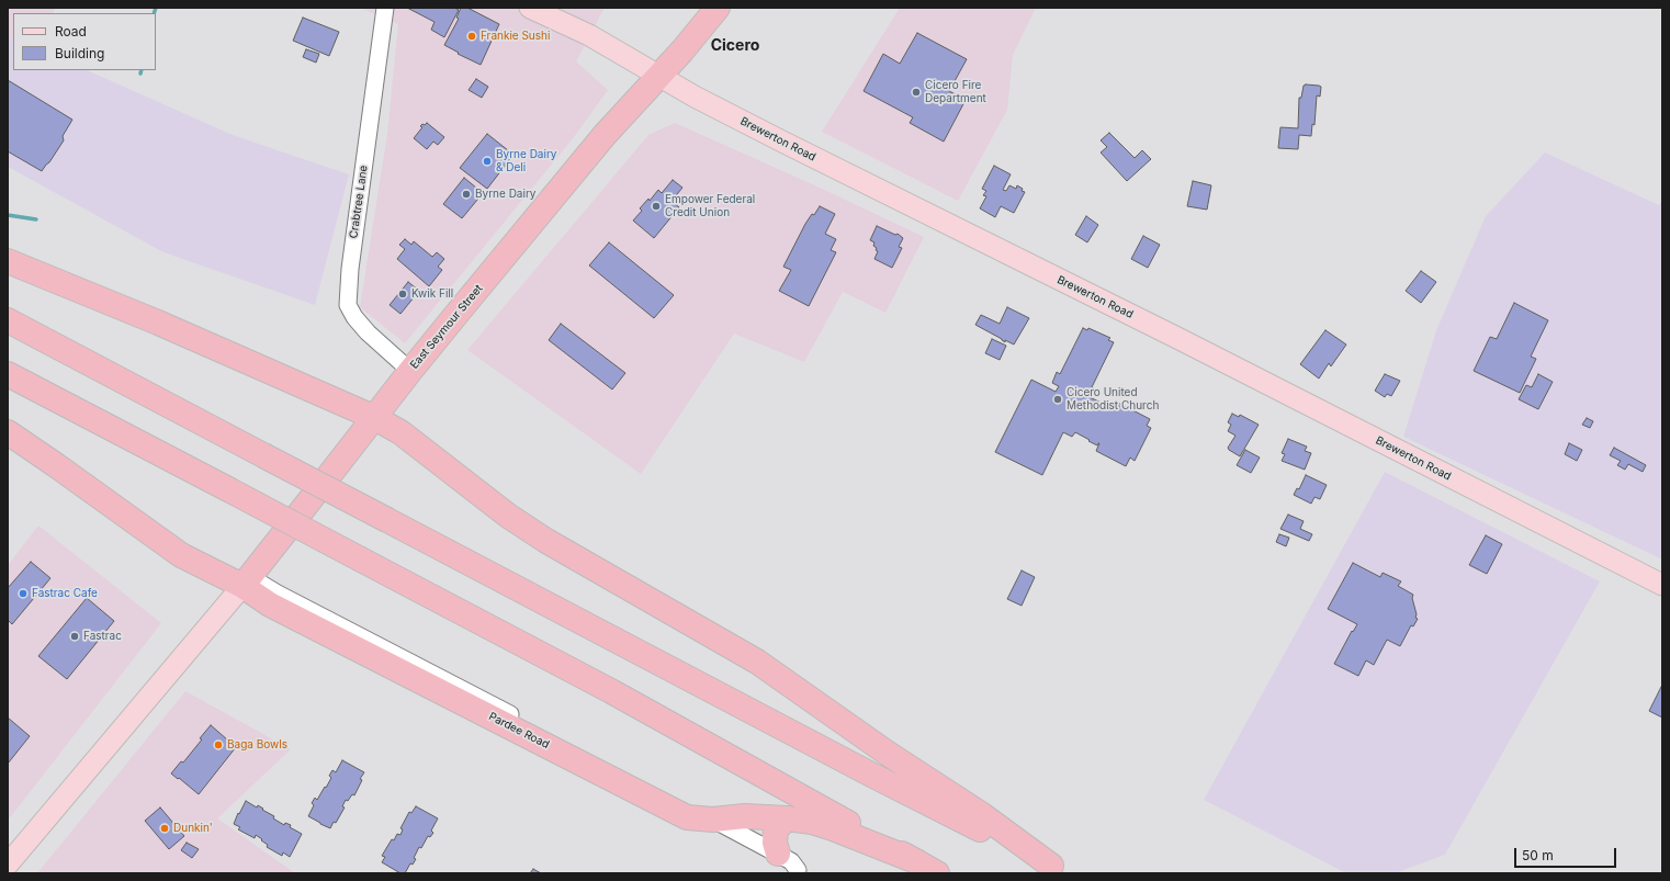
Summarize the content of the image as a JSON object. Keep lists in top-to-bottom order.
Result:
{
  "streets": {
    "highway": ["East Seymour Street", "Pardee Road"],
    "main road": ["Brewerton Road"],
    "street": ["Crabtree Lane"]
  },
  "crossings": [
    ["Brewerton Road", "East Seymour Street"],
    ["Crabtree Lane", "East Seymour Street"],
    ["East Seymour Street", "Pardee Road"]
  ],
  "districts": ["Cicero"],
  "places": [
    "Frankie Sushi",
    "Cicero Fire Department",
    "Byrne Dairy & Deli",
    "Byrne Dairy",
    "Empower Federal Credit Union",
    "Kwik Fill",
    "Cicero United Methodist Church",
    "Fastrac Cafe",
    "Fastrac",
    "Baga Bowls",
    "Dunkin'"
  ],
  "legend": ["Road", "Building"],
  "scale_bar": "50 m"
}
